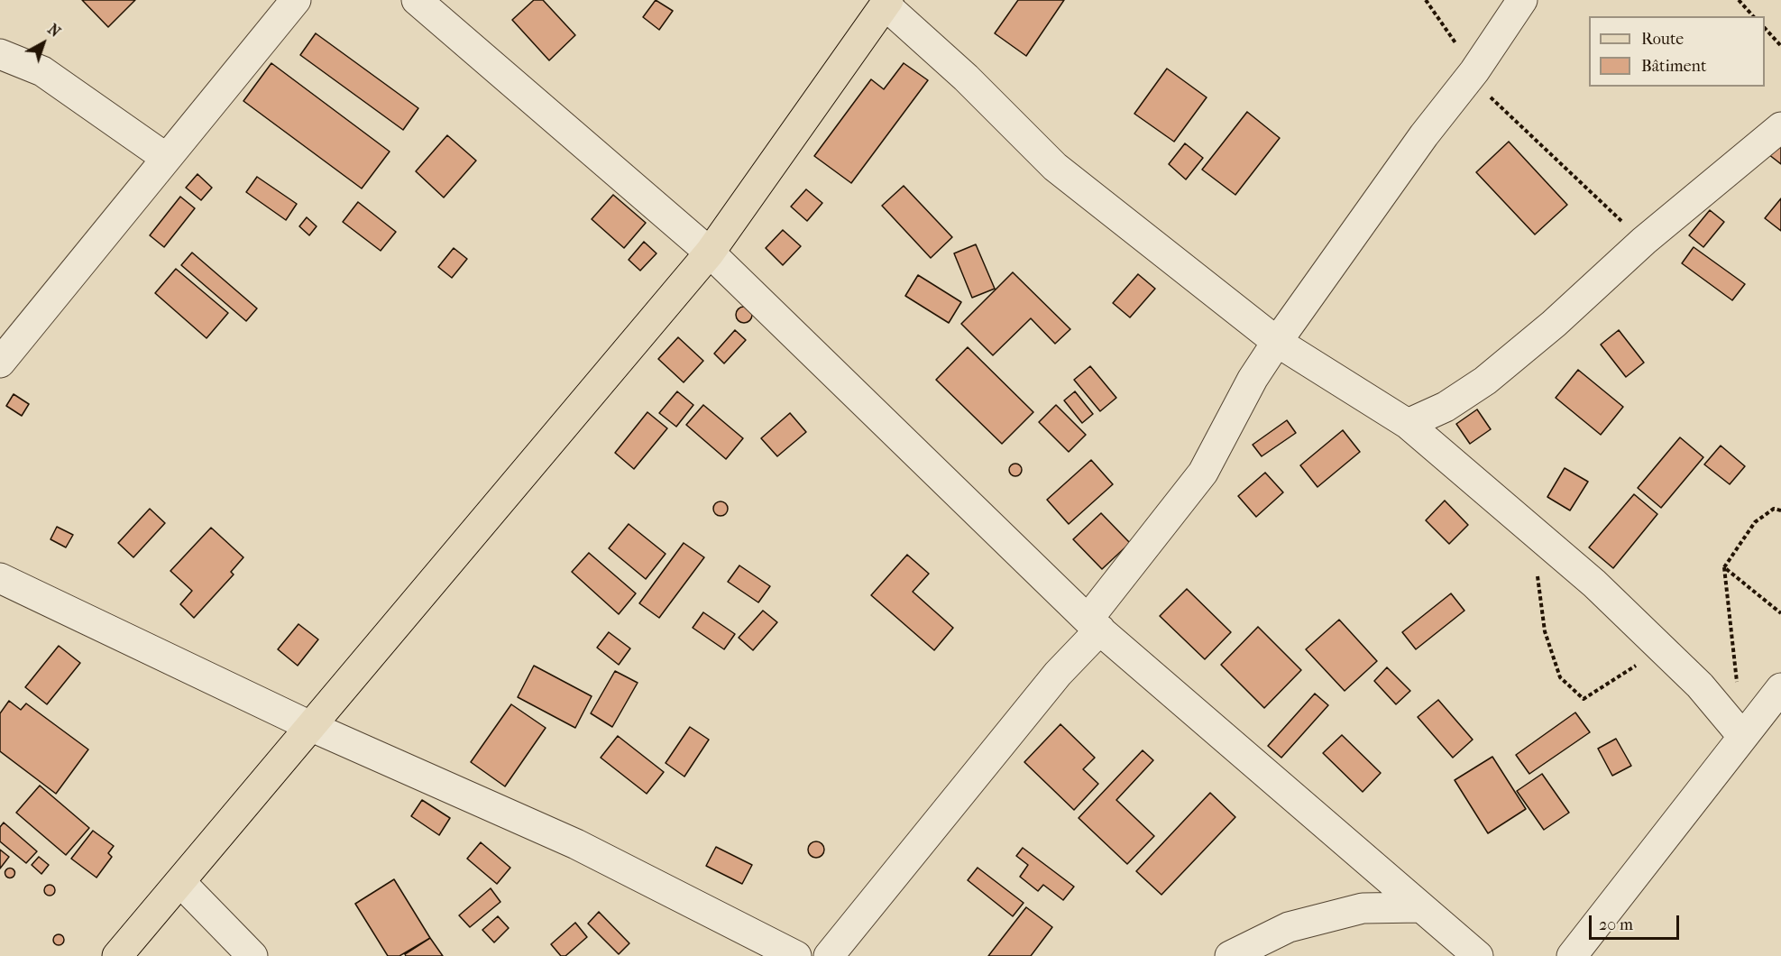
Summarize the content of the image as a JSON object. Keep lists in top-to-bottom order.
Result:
{
  "legend": ["Route", "Bâtiment"],
  "scale_bar": "20 m",
  "north": "top right"
}
